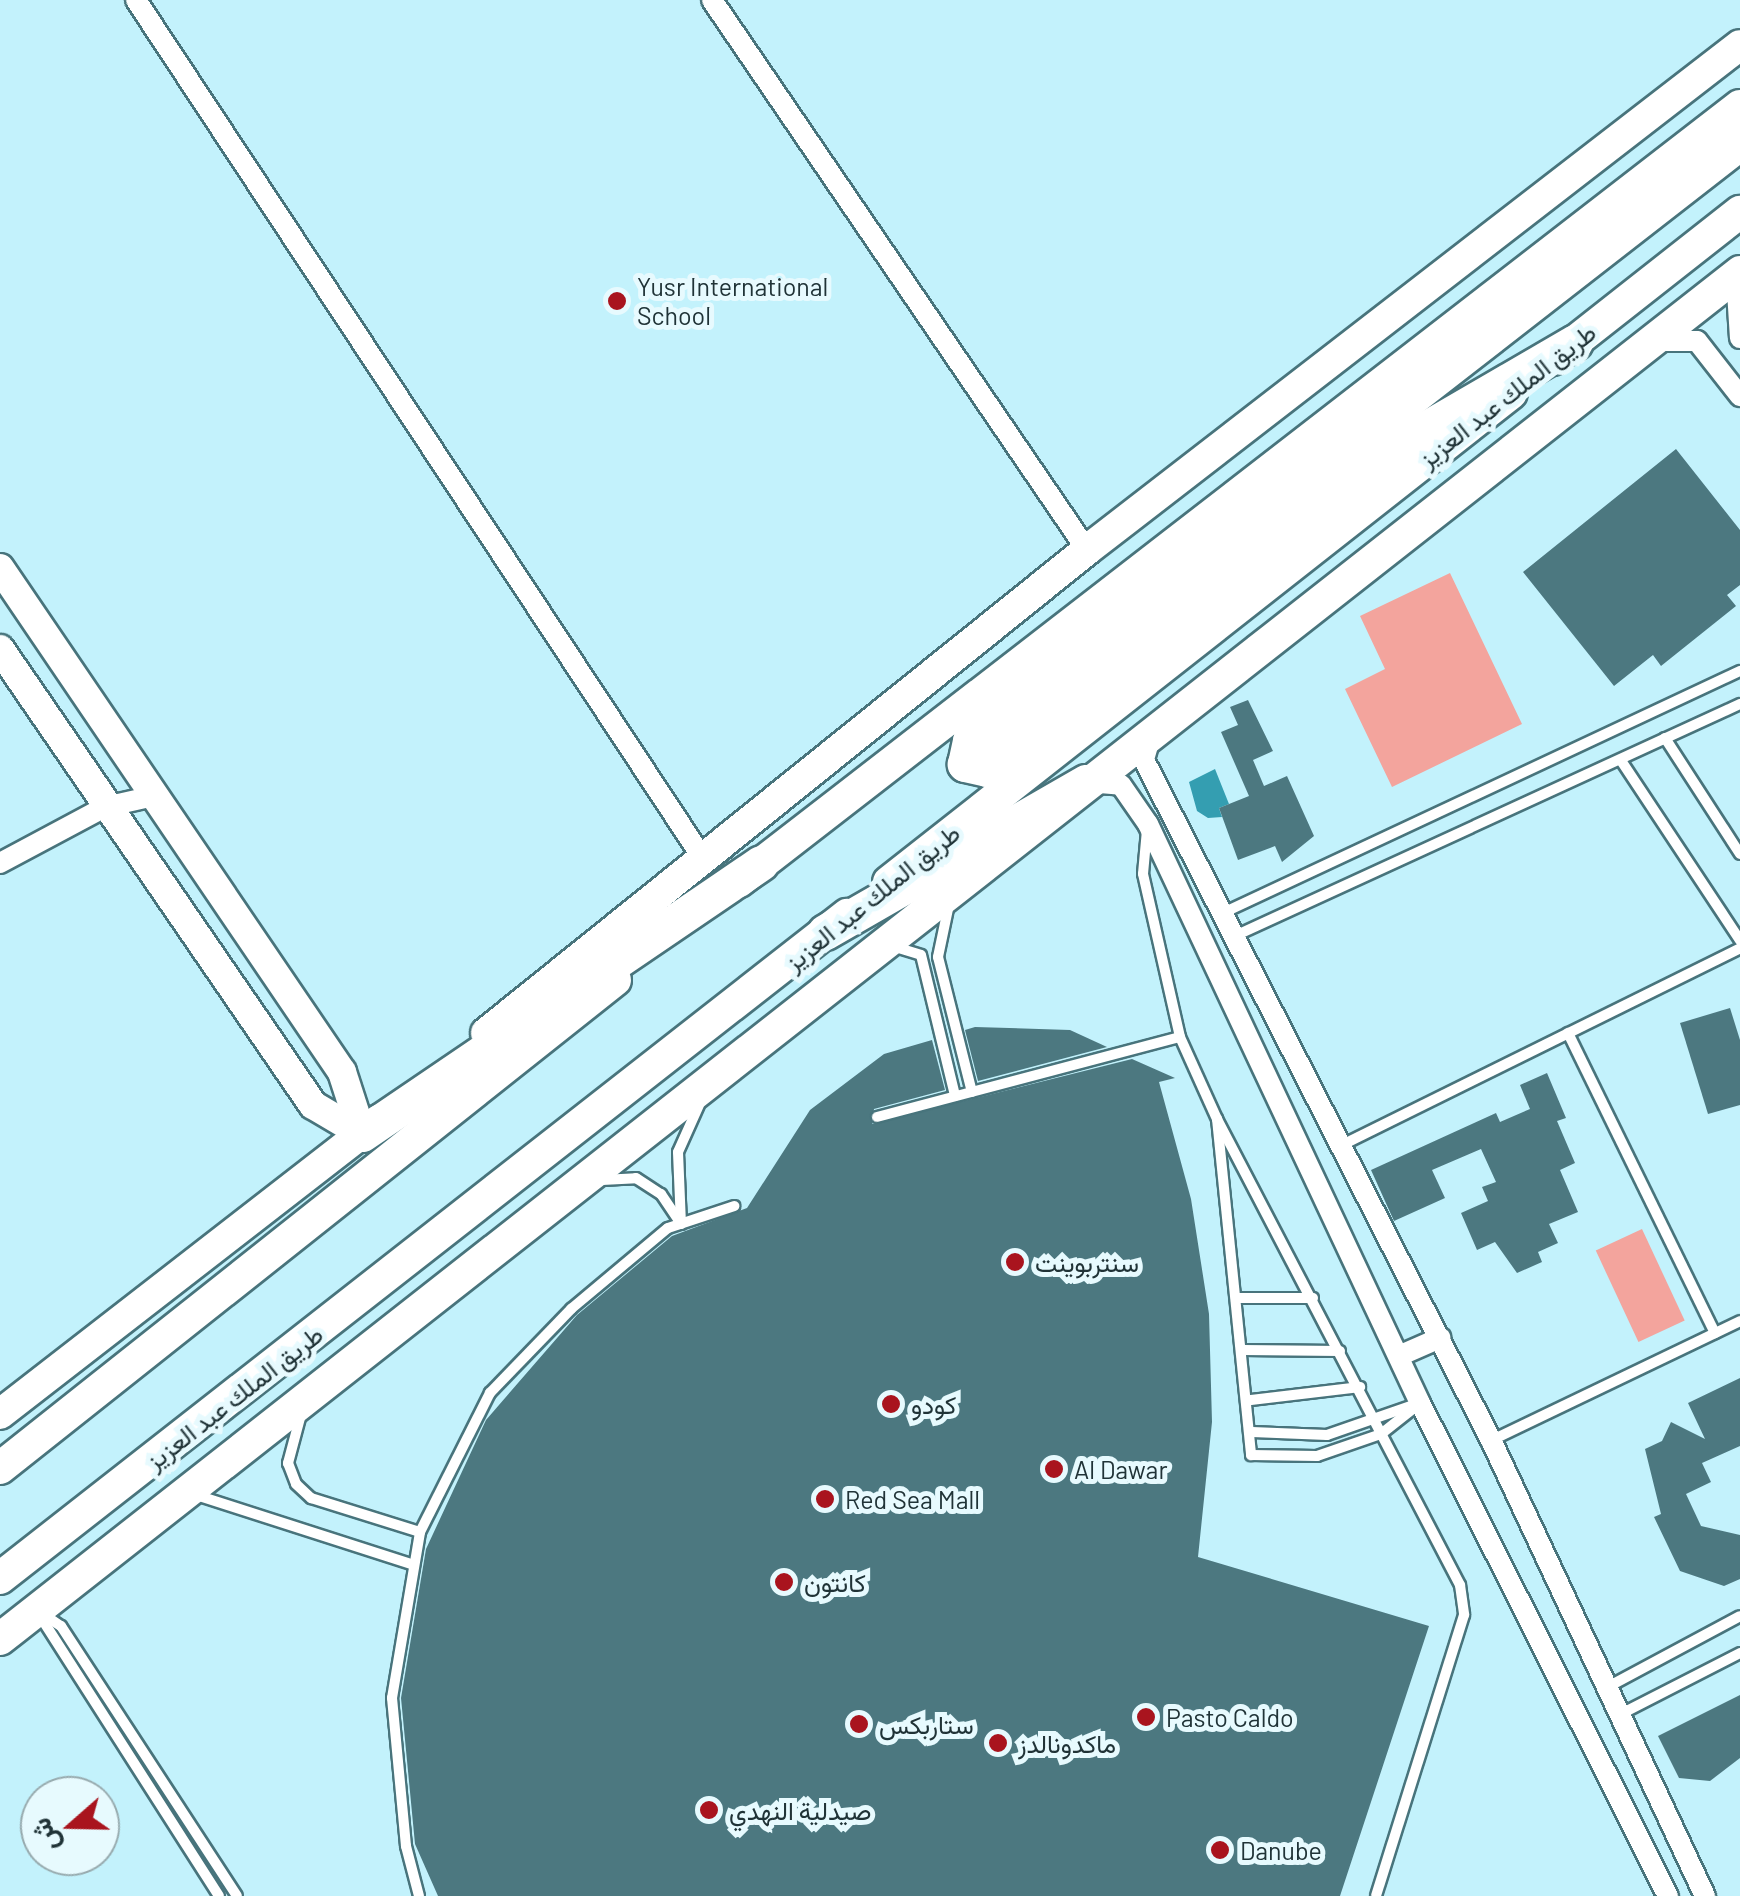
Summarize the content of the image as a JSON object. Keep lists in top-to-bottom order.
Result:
{
  "streets": {
    "main road": ["طريق الملك عبد العزيز"]
  },
  "places": [
    "Yusr International School",
    "سنتربوينت",
    "كودو",
    "Al Dawar",
    "Red Sea Mall",
    "كانتون",
    "Pasto Caldo",
    "ستاربكس",
    "ماكدونالدز",
    "صيدلية النهدي",
    "Danube"
  ],
  "north": "left"
}
